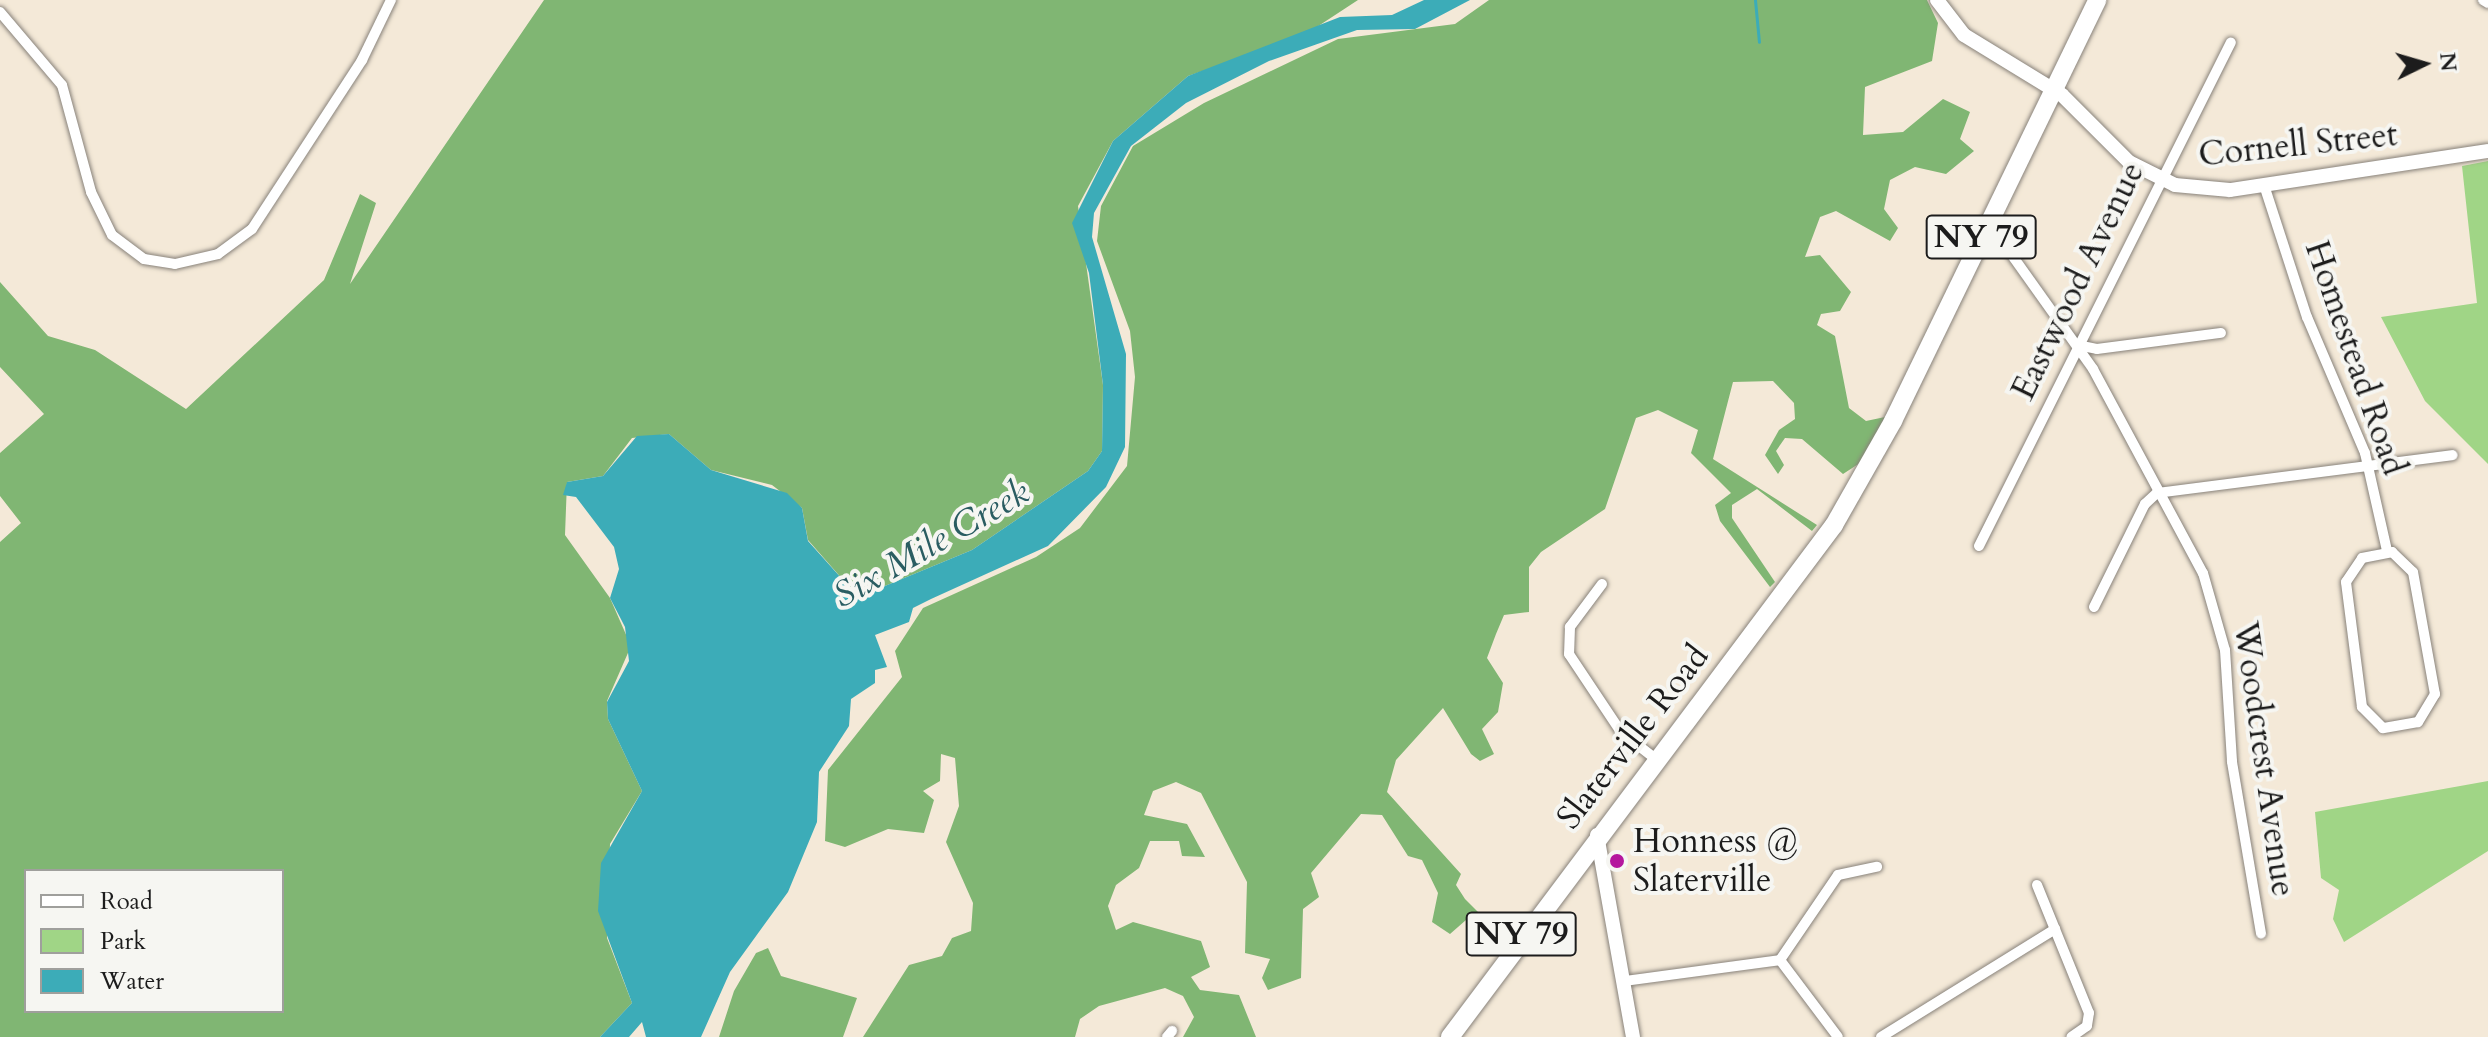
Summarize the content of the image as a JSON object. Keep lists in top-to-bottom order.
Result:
{
  "streets": {
    "highway": ["NY 79", "Slaterville Road"],
    "street": [
      "Cornell Street",
      "Eastwood Avenue",
      "Homestead Road",
      "Woodcrest Avenue"
    ]
  },
  "crossings": [
    ["Cornell Street", "NY 79"],
    ["Cornell Street", "Eastwood Avenue"],
    ["Cornell Street", "Homestead Road"],
    ["NY 79", "Slaterville Road"],
    ["NY 79", "Woodcrest Avenue"],
    ["Eastwood Avenue", "Woodcrest Avenue"],
    ["Slaterville Road", "Woodcrest Avenue"]
  ],
  "water": ["Six Mile Creek"],
  "places": ["Honness @ Slaterville"],
  "legend": ["Road", "Park", "Water"],
  "north": "right"
}
